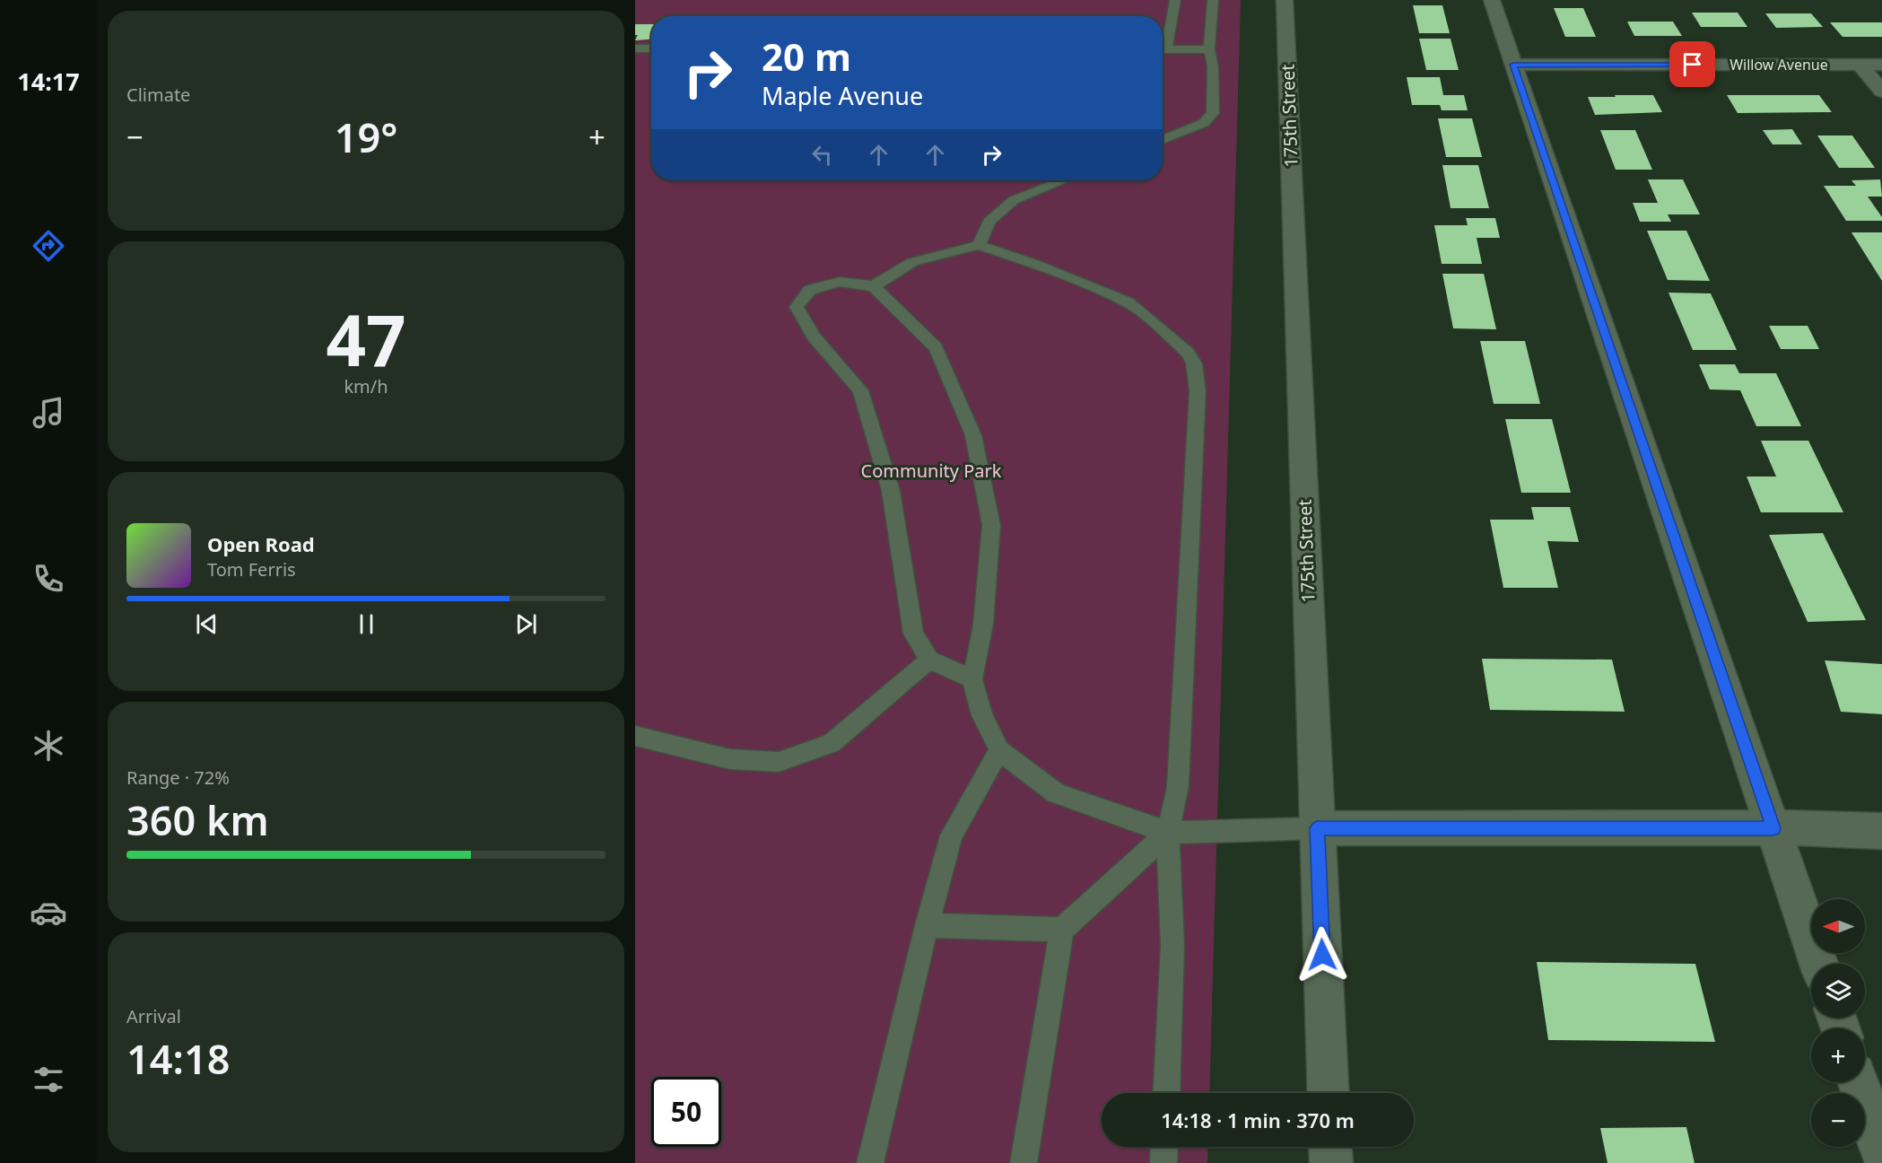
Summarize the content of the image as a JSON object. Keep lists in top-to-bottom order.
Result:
{
  "streets": {
    "street": ["Willow Avenue", "175th Street"]
  },
  "parks": ["Community Park"],
  "north": "left",
  "page": {
    "tabs": "14:17",
    "tile": [
      "Climate",
      ["47", "km/h"],
      ["Range · 72%", "360 km"],
      ["Arrival", "14:18"]
    ],
    "turn": ["20 m", "Maple Avenue"],
    "heat": ["−", "19°", "+"],
    "song": ["Open Road", "Tom Ferris"],
    "map_buttons": ["+", "−"],
    "limit": "50",
    "trip": "14:18 · 1 min · 370 m"
  }
}
